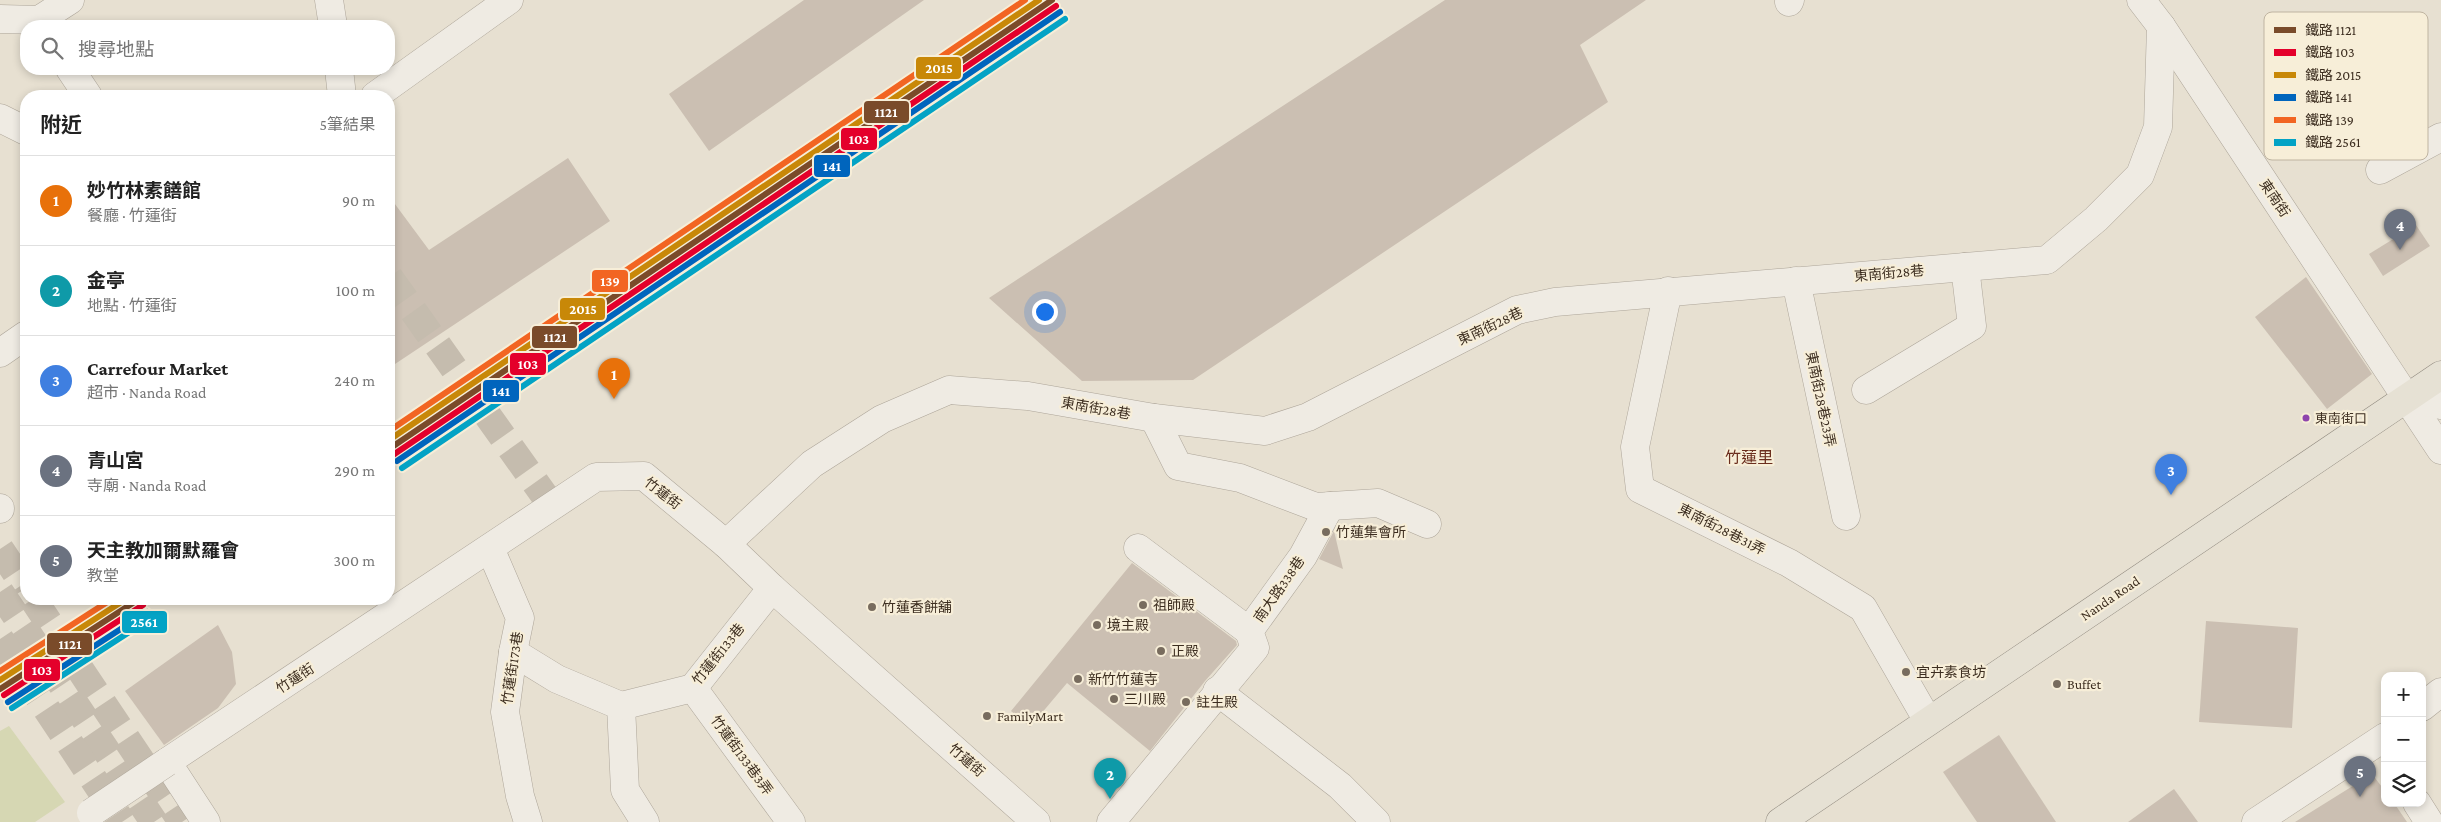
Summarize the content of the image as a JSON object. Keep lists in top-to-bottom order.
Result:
{
  "streets": {
    "main road": ["Nanda Road"],
    "street": [
      "東南街",
      "東南街28巷",
      "東南街28巷23弄",
      "竹蓮街",
      "東南街28巷31弄",
      "南大路338巷",
      "竹蓮街133巷",
      "竹蓮街173巷",
      "竹蓮街133巷3弄"
    ]
  },
  "crossings": [
    ["東南街", "東南街28巷"],
    ["東南街", "Nanda Road"],
    ["東南街28巷", "東南街28巷23弄"],
    ["東南街28巷", "竹蓮街"],
    ["東南街28巷", "東南街28巷31弄"],
    ["竹蓮街", "竹蓮街133巷"],
    ["竹蓮街", "竹蓮街173巷"],
    ["東南街28巷31弄", "Nanda Road"],
    ["竹蓮街133巷", "竹蓮街133巷3弄"]
  ],
  "districts": ["竹蓮里"],
  "places": [
    "東南街口",
    "竹蓮集會所",
    "祖師殿",
    "竹蓮香餅舖",
    "境主殿",
    "正殿",
    "宜卉素食坊",
    "新竹竹蓮寺",
    "Buffet",
    "三川殿",
    "註生殿",
    "FamilyMart"
  ],
  "lines": [
    "rail line 1121",
    "rail line 2015",
    "rail line 139",
    "rail line 103",
    "rail line 141",
    "rail line 2561"
  ],
  "legend": [
    "鐵路 1121",
    "鐵路 103",
    "鐵路 2015",
    "鐵路 141",
    "鐵路 139",
    "鐵路 2561"
  ],
  "page": {
    "search": "搜尋地點",
    "heading": ["附近", "5筆結果"],
    "list": [
      {
        "mark": "1",
        "name": "妙竹林素饍館",
        "note": "餐廳 · 竹蓮街",
        "value": "90 m"
      },
      {
        "mark": "2",
        "name": "金亭",
        "note": "地點 · 竹蓮街",
        "value": "100 m"
      },
      {
        "mark": "3",
        "name": "Carrefour Market",
        "note": "超市 · Nanda Road",
        "value": "240 m"
      },
      {
        "mark": "4",
        "name": "青山宮",
        "note": "寺廟 · Nanda Road",
        "value": "290 m"
      },
      {
        "mark": "5",
        "name": "天主教加爾默羅會",
        "note": "教堂",
        "value": "300 m"
      }
    ],
    "pins": [
      "4",
      "1",
      "3",
      "5",
      "2"
    ],
    "map_buttons": ["+", "−"]
  }
}
